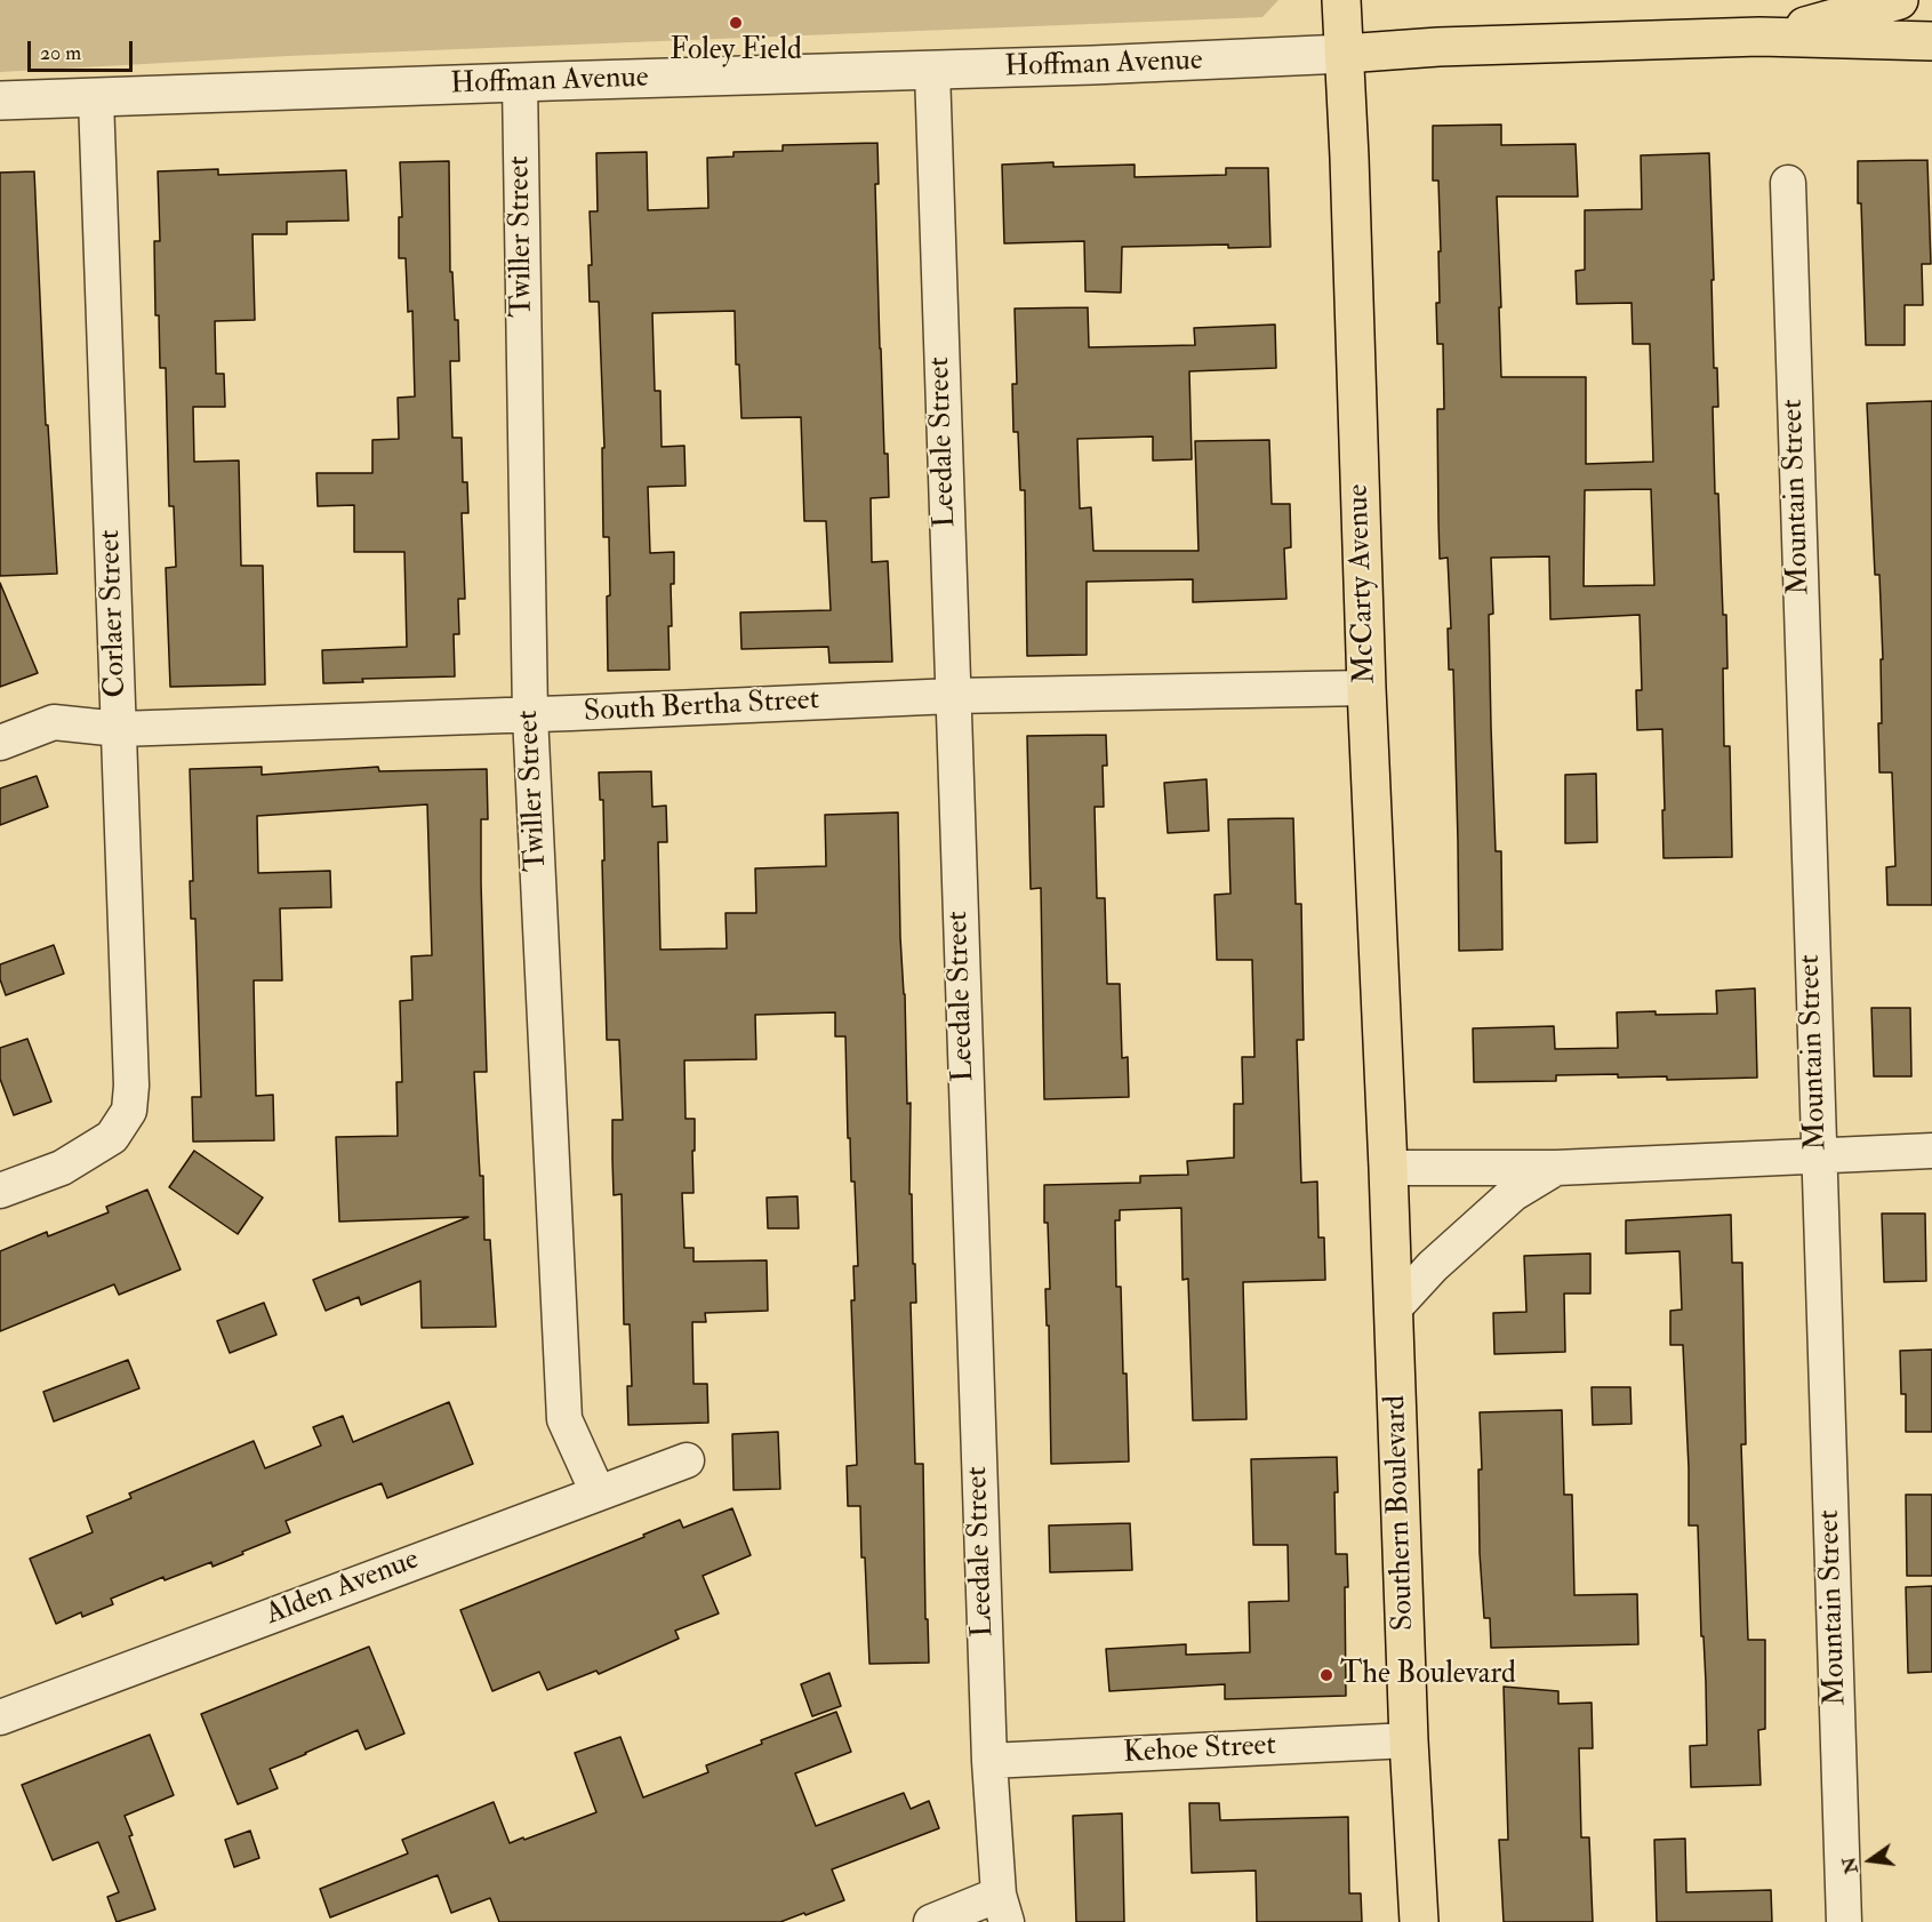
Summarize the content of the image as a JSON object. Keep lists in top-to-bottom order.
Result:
{
  "streets": {
    "main road": ["McCarty Avenue", "Southern Boulevard"],
    "street": [
      "Hoffman Avenue",
      "Twiller Street",
      "Leedale Street",
      "Mountain Street",
      "Corlaer Street",
      "South Bertha Street",
      "Alden Avenue",
      "Kehoe Street"
    ]
  },
  "crossings": [
    ["Hoffman Avenue", "Twiller Street"],
    ["Hoffman Avenue", "Leedale Street"],
    ["Hoffman Avenue", "McCarty Avenue"],
    ["Hoffman Avenue", "Corlaer Street"],
    ["Twiller Street", "South Bertha Street"],
    ["Twiller Street", "Alden Avenue"],
    ["Leedale Street", "South Bertha Street"],
    ["Leedale Street", "Kehoe Street"],
    ["McCarty Avenue", "South Bertha Street"],
    ["McCarty Avenue", "Southern Boulevard"],
    ["Corlaer Street", "South Bertha Street"],
    ["Southern Boulevard", "Kehoe Street"]
  ],
  "places": ["Foley Field", "The Boulevard"],
  "scale_bar": "20 m",
  "north": "left"
}
